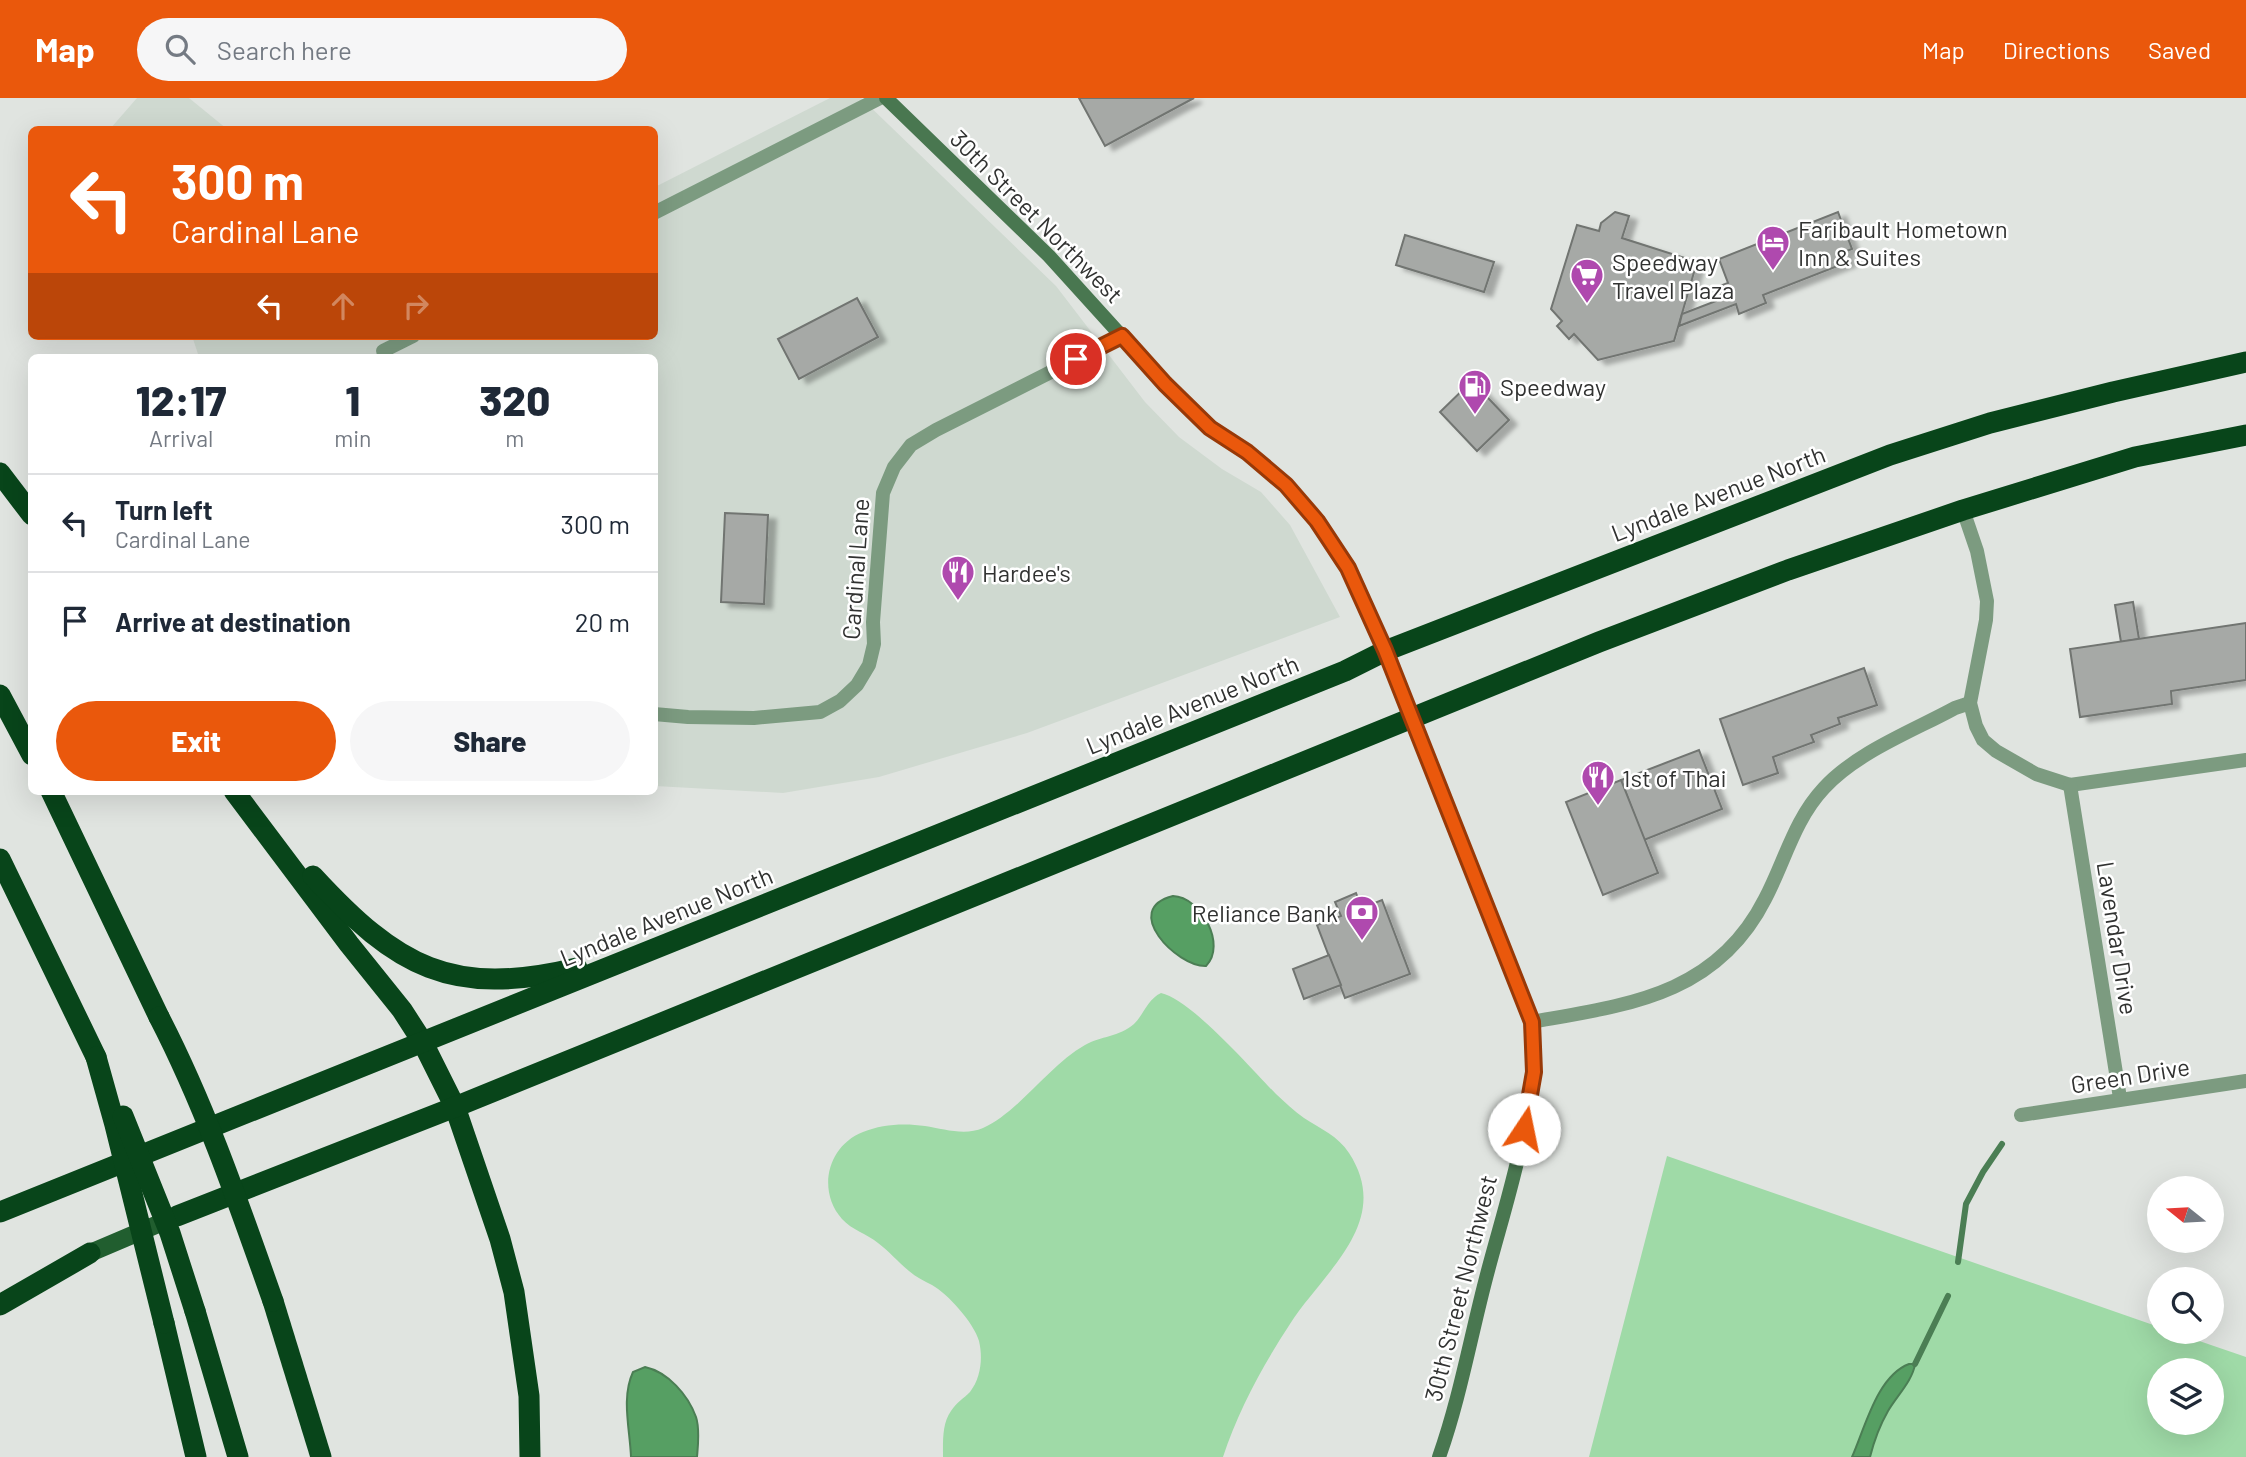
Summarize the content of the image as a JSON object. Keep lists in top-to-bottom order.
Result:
{
  "streets": {
    "highway": ["Lyndale Avenue North"],
    "street": [
      "30th Street Northwest",
      "Cardinal Lane",
      "Lavendar Drive",
      "Green Drive"
    ]
  },
  "crossings": [
    ["30th Street Northwest", "Lyndale Avenue North"],
    ["30th Street Northwest", "Cardinal Lane"],
    ["Lavendar Drive", "Green Drive"]
  ],
  "places": {
    "hotel": ["Faribault Hometown Inn & Suites"],
    "supermarket": ["Speedway Travel Plaza"],
    "fuel station": ["Speedway"],
    "restaurant": ["Hardee's", "1st of Thai"],
    "bank": ["Reliance Bank"]
  },
  "north": "left",
  "page": {
    "header": "Map",
    "search": "Search here",
    "nav": ["Map", "Directions", "Saved"],
    "turn": ["300 m", "Cardinal Lane"],
    "eta": [
      "12:17",
      "Arrival",
      "1",
      "min",
      "320",
      "m"
    ],
    "list": [
      {
        "name": "Turn left",
        "note": "Cardinal Lane",
        "value": "300 m"
      },
      {
        "name": "Arrive at destination",
        "value": "20 m"
      }
    ],
    "buttons": ["Exit", "Share"]
  }
}
